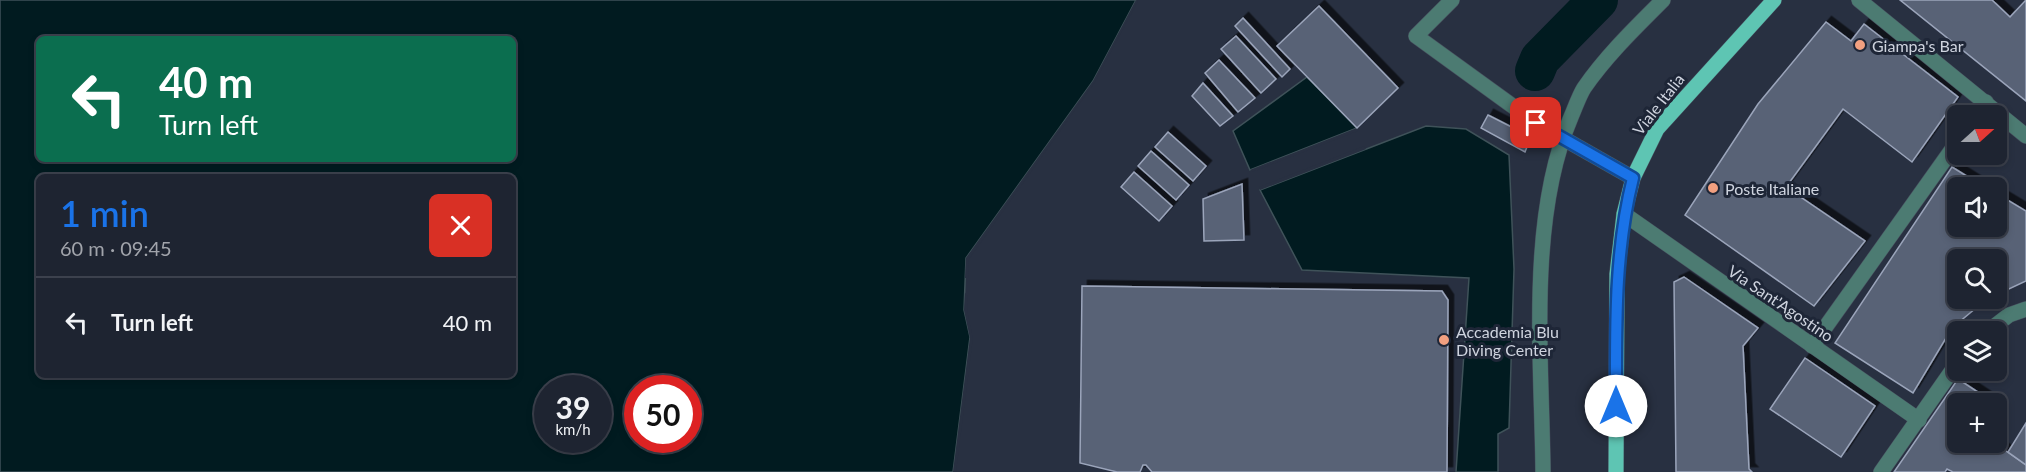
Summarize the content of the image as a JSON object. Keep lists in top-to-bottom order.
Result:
{
  "streets": {
    "main road": ["Viale Italia"],
    "street": ["Via Sant'Agostino"]
  },
  "crossings": [
    ["Viale Italia", "Via Sant'Agostino"]
  ],
  "places": ["Giampa's Bar", "Poste Italiane", "Accademia Blu Diving Center"],
  "north": "right",
  "page": {
    "turn": ["40 m", "Turn left"],
    "map_buttons": "+",
    "heading": ["1 min", "60 m · 09:45"],
    "list": [
      {
        "name": "Turn left",
        "value": "40 m"
      }
    ],
    "speed": "39 km/h",
    "limit": "50"
  }
}
